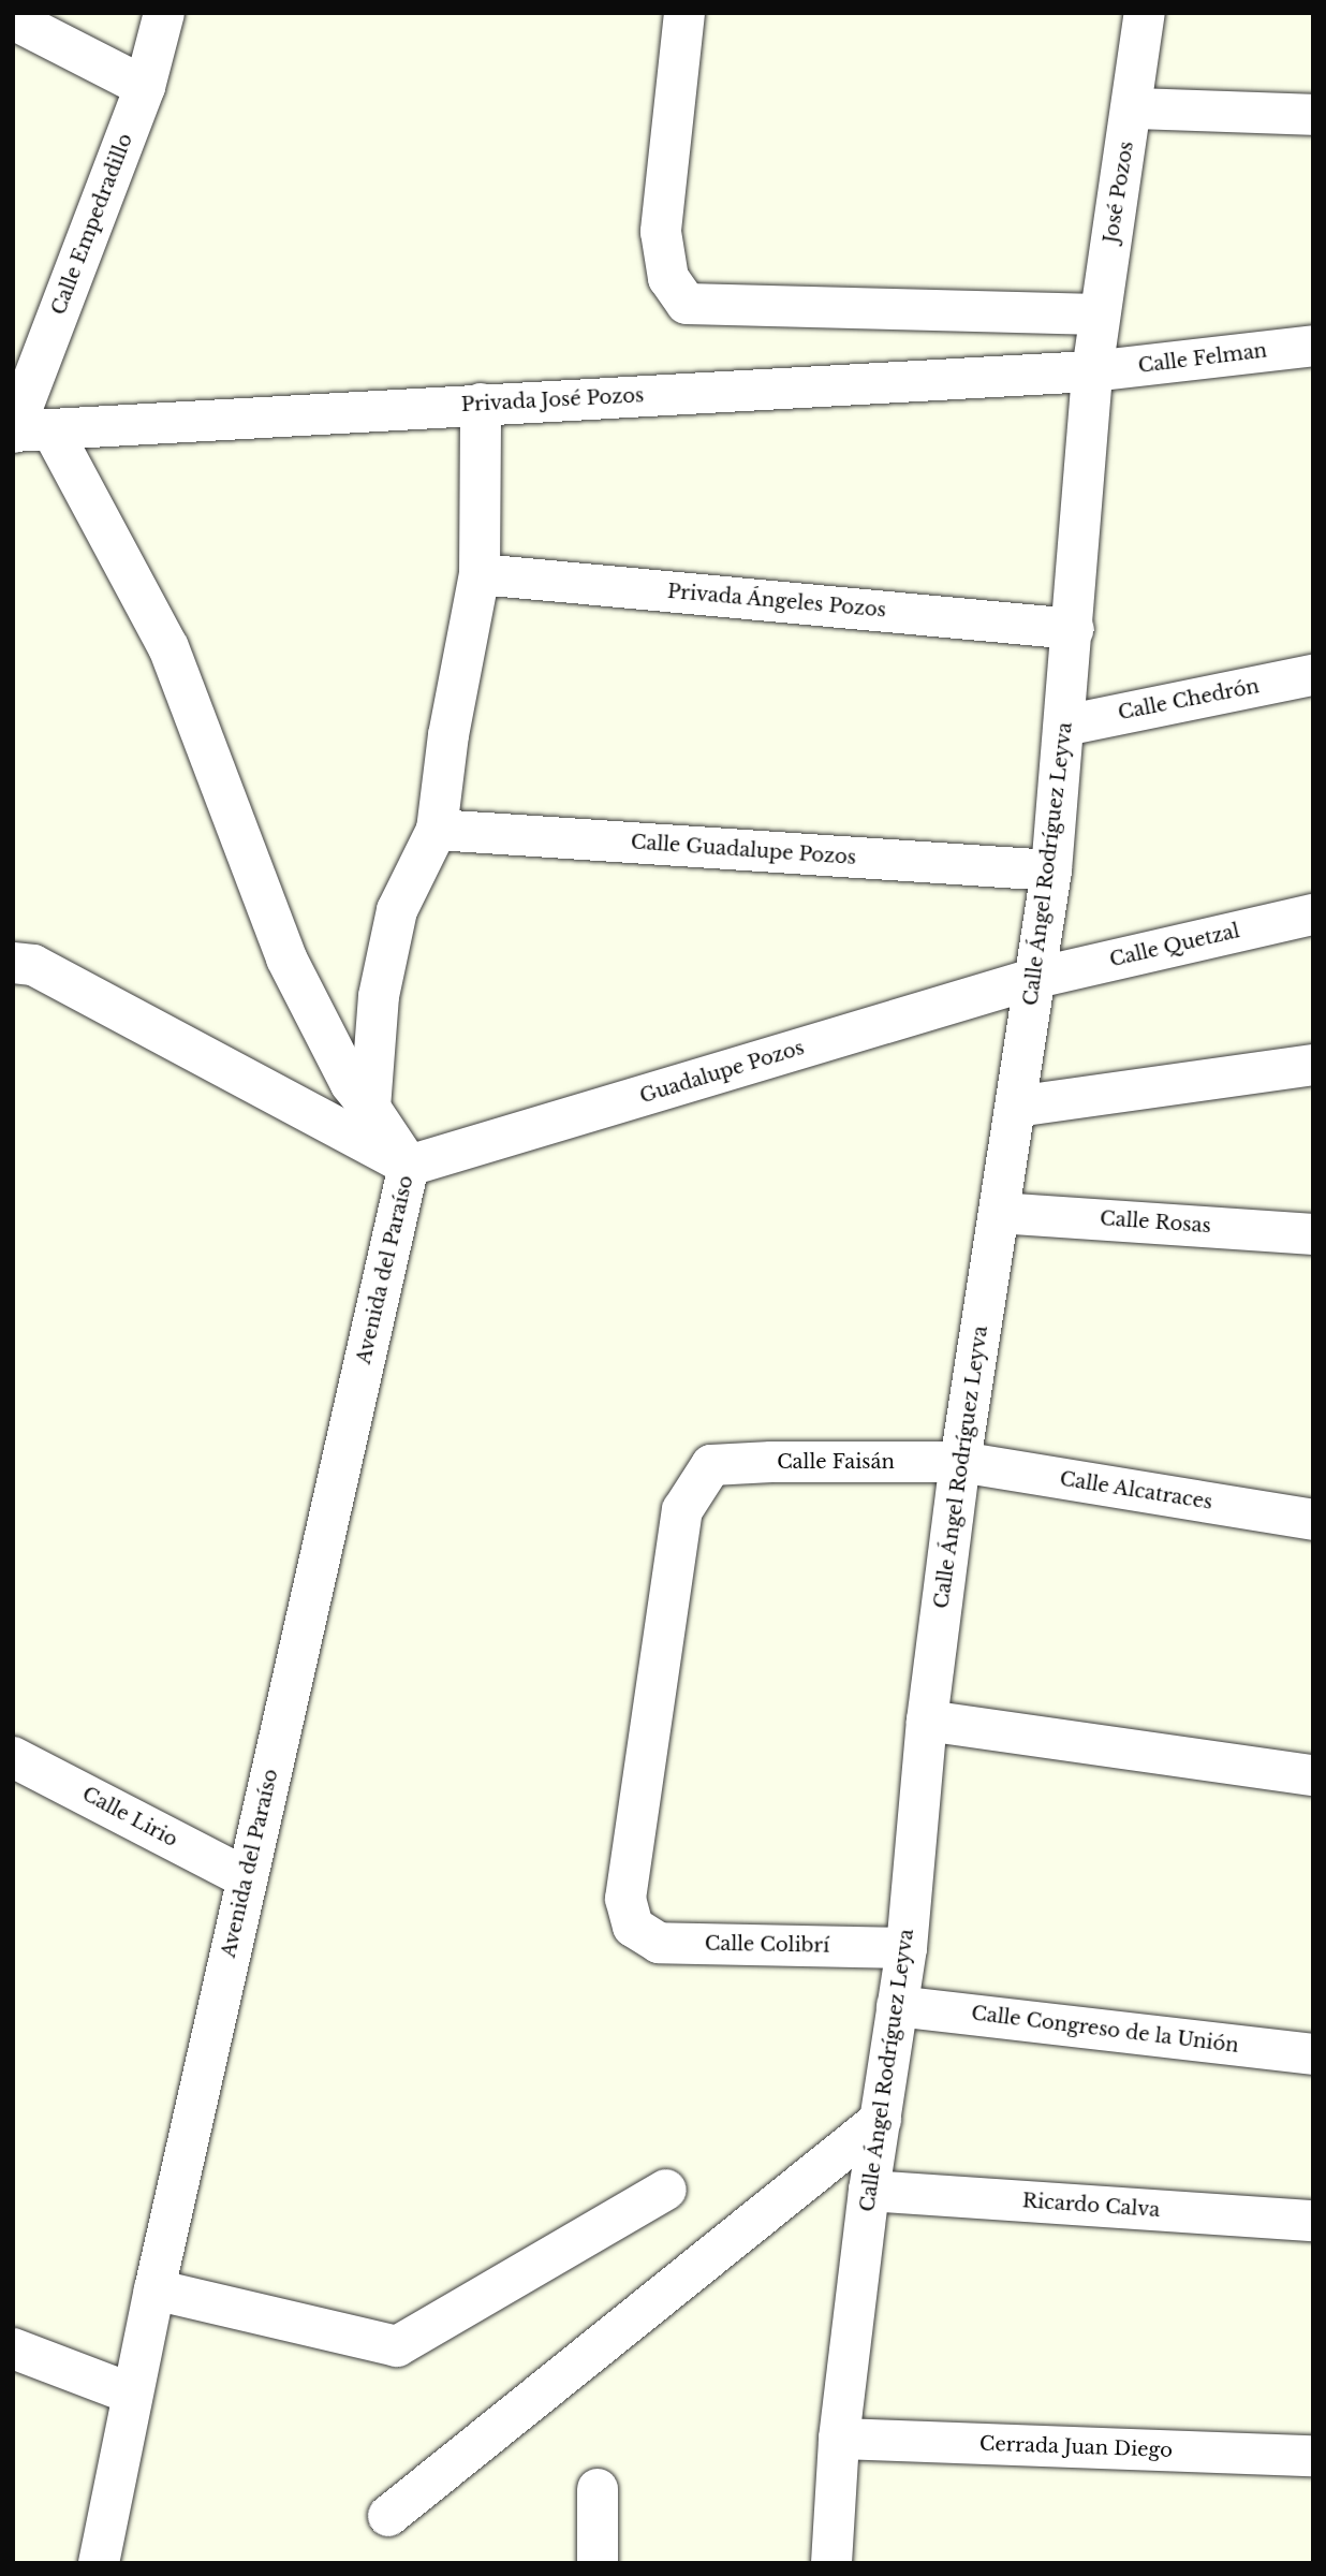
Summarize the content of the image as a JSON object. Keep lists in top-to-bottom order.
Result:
{
  "streets": {
    "street": [
      "José Pozos",
      "Calle Empedradillo",
      "Calle Felman",
      "Privada José Pozos",
      "Privada Ángeles Pozos",
      "Calle Chedrón",
      "Calle Guadalupe Pozos",
      "Calle Ángel Rodríguez Leyva",
      "Calle Quetzal",
      "Guadalupe Pozos",
      "Calle Rosas",
      "Avenida del Paraíso",
      "Calle Faisán",
      "Calle Alcatraces",
      "Calle Lirio",
      "Calle Colibrí",
      "Calle Congreso de la Unión",
      "Ricardo Calva",
      "Cerrada Juan Diego"
    ]
  },
  "crossings": [
    ["José Pozos", "Calle Felman"],
    ["José Pozos", "Privada José Pozos"],
    ["José Pozos", "Calle Ángel Rodríguez Leyva"],
    ["Calle Empedradillo", "Privada José Pozos"],
    ["Calle Felman", "Privada José Pozos"],
    ["Calle Felman", "Calle Ángel Rodríguez Leyva"],
    ["Privada José Pozos", "Calle Ángel Rodríguez Leyva"],
    ["Privada Ángeles Pozos", "Calle Ángel Rodríguez Leyva"],
    ["Calle Chedrón", "Calle Ángel Rodríguez Leyva"],
    ["Calle Guadalupe Pozos", "Calle Ángel Rodríguez Leyva"],
    ["Calle Ángel Rodríguez Leyva", "Calle Quetzal"],
    ["Calle Ángel Rodríguez Leyva", "Guadalupe Pozos"],
    ["Calle Ángel Rodríguez Leyva", "Calle Rosas"],
    ["Calle Ángel Rodríguez Leyva", "Calle Faisán"],
    ["Calle Ángel Rodríguez Leyva", "Calle Alcatraces"],
    ["Calle Ángel Rodríguez Leyva", "Calle Colibrí"],
    ["Calle Ángel Rodríguez Leyva", "Calle Congreso de la Unión"],
    ["Calle Ángel Rodríguez Leyva", "Ricardo Calva"],
    ["Calle Ángel Rodríguez Leyva", "Cerrada Juan Diego"],
    ["Calle Quetzal", "Guadalupe Pozos"],
    ["Guadalupe Pozos", "Avenida del Paraíso"],
    ["Avenida del Paraíso", "Calle Lirio"],
    ["Calle Faisán", "Calle Alcatraces"],
    ["Calle Faisán", "Calle Colibrí"]
  ]
}
